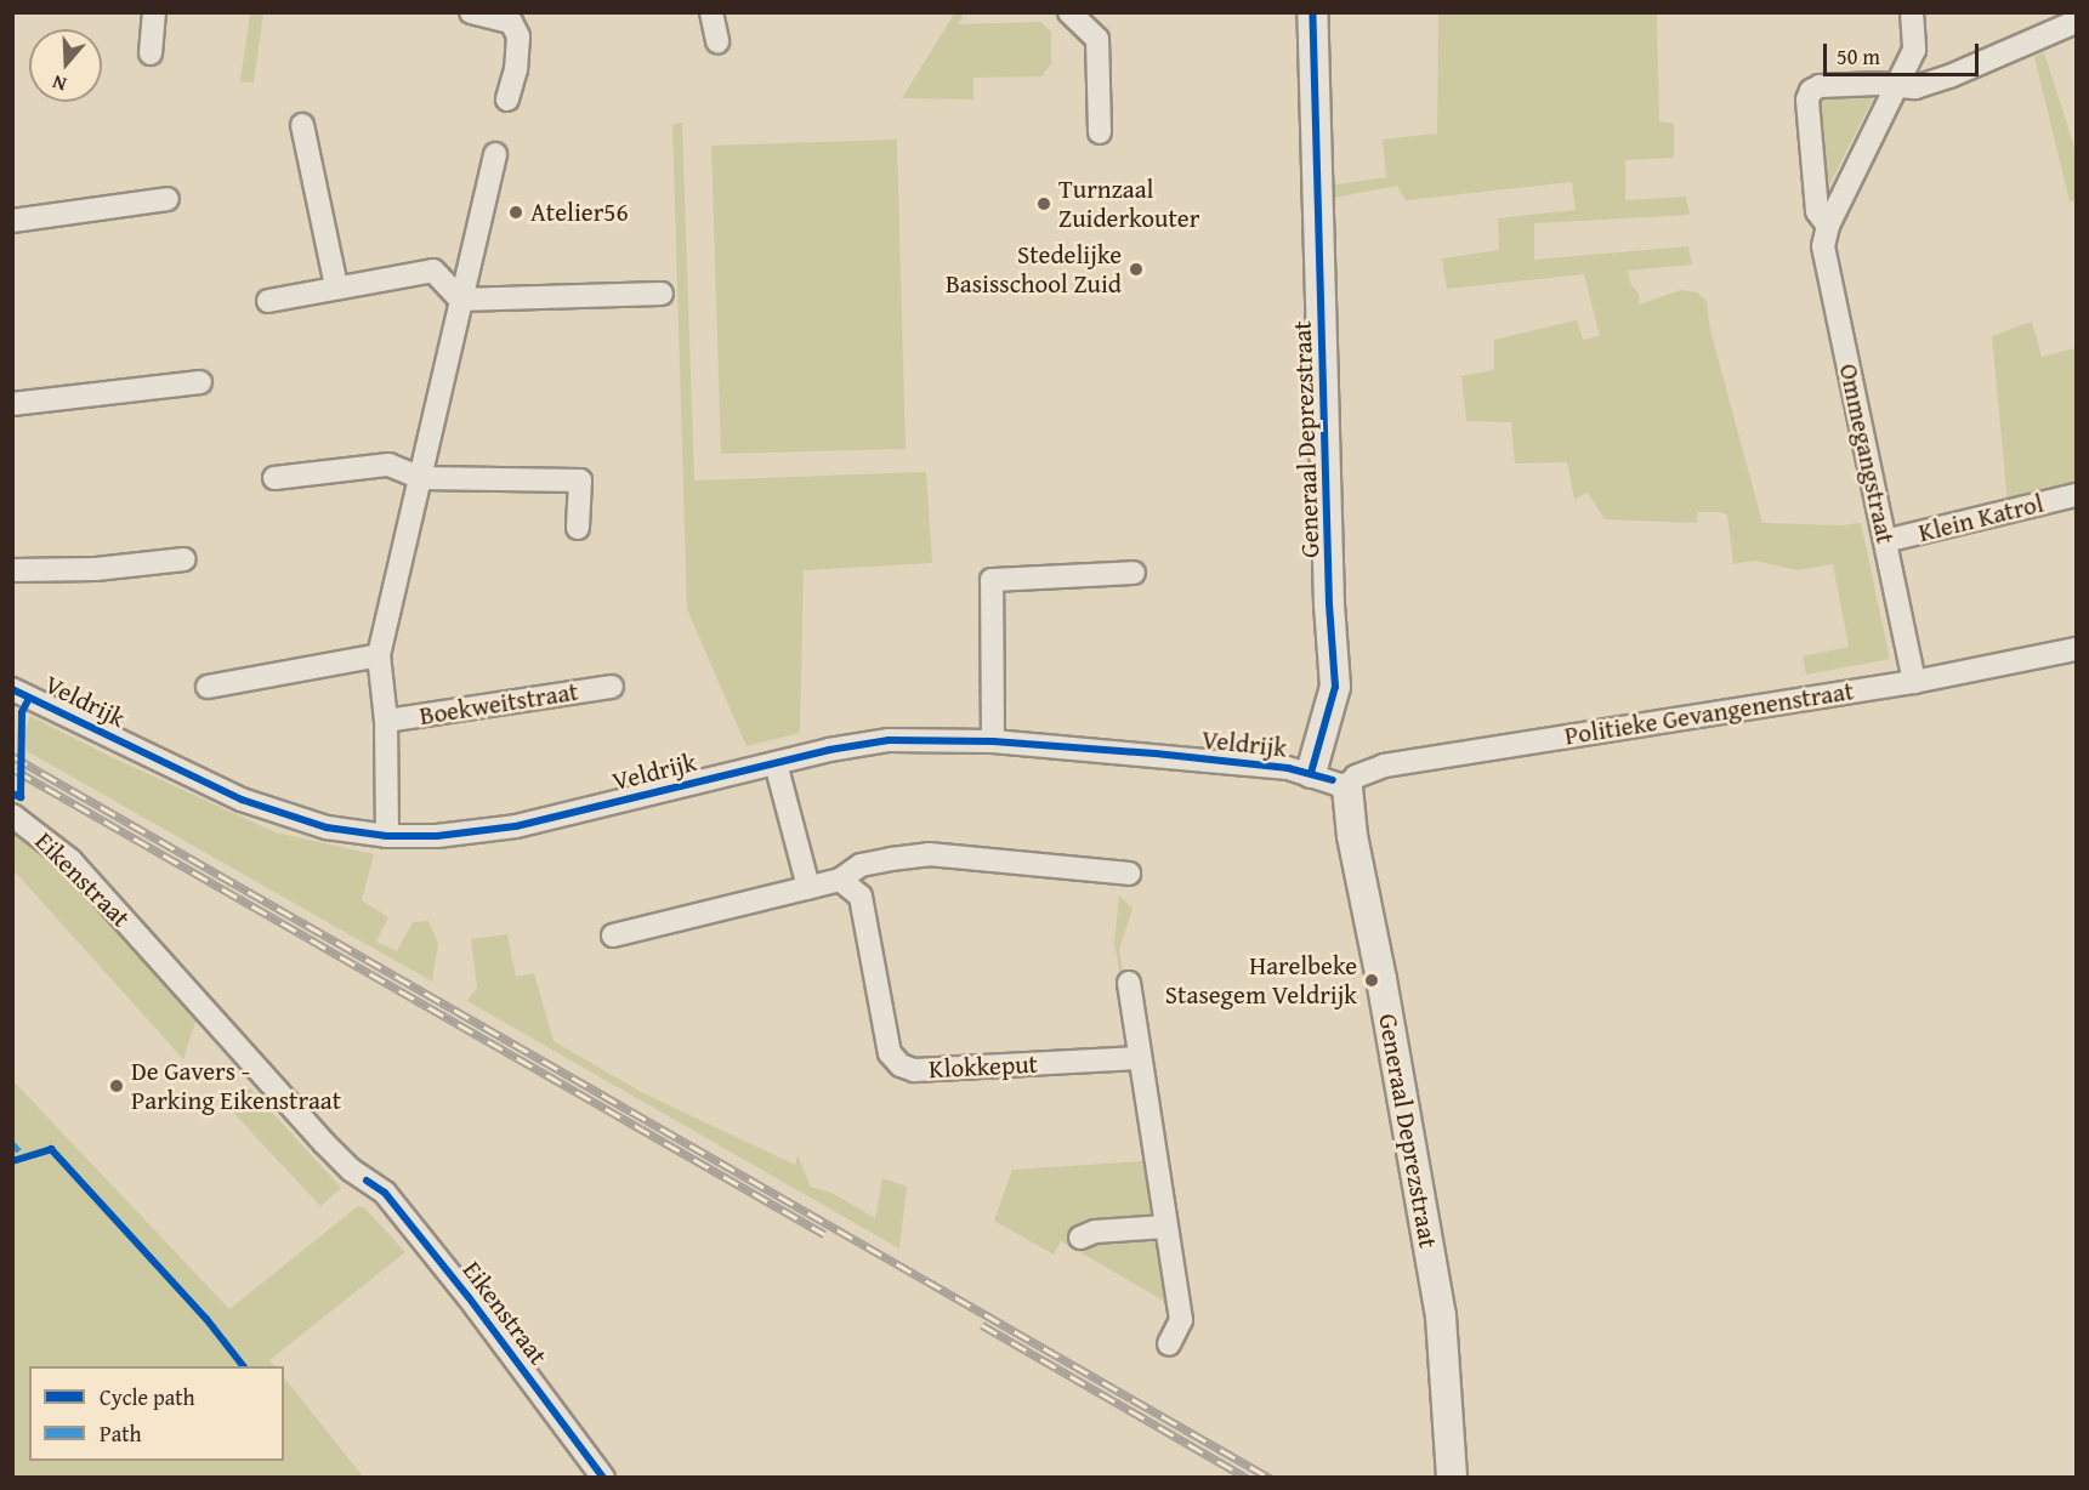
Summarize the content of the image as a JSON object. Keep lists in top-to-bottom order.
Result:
{
  "streets": {
    "street": [
      "Generaal Deprezstraat",
      "Ommegangstraat",
      "Klein Katrol",
      "Veldrijk",
      "Boekweitstraat",
      "Politieke Gevangenenstraat",
      "Eikenstraat",
      "Klokkeput"
    ]
  },
  "crossings": [
    ["Generaal Deprezstraat", "Veldrijk"],
    ["Generaal Deprezstraat", "Politieke Gevangenenstraat"],
    ["Ommegangstraat", "Klein Katrol"],
    ["Ommegangstraat", "Politieke Gevangenenstraat"],
    ["Veldrijk", "Boekweitstraat"],
    ["Veldrijk", "Politieke Gevangenenstraat"]
  ],
  "places": [
    "Turnzaal Zuiderkouter",
    "Atelier56",
    "Stedelijke Basisschool Zuid",
    "Harelbeke Stasegem Veldrijk",
    "De Gavers - Parking Eikenstraat"
  ],
  "legend": ["Cycle path", "Path"],
  "scale_bar": "50 m",
  "north": "bottom"
}
